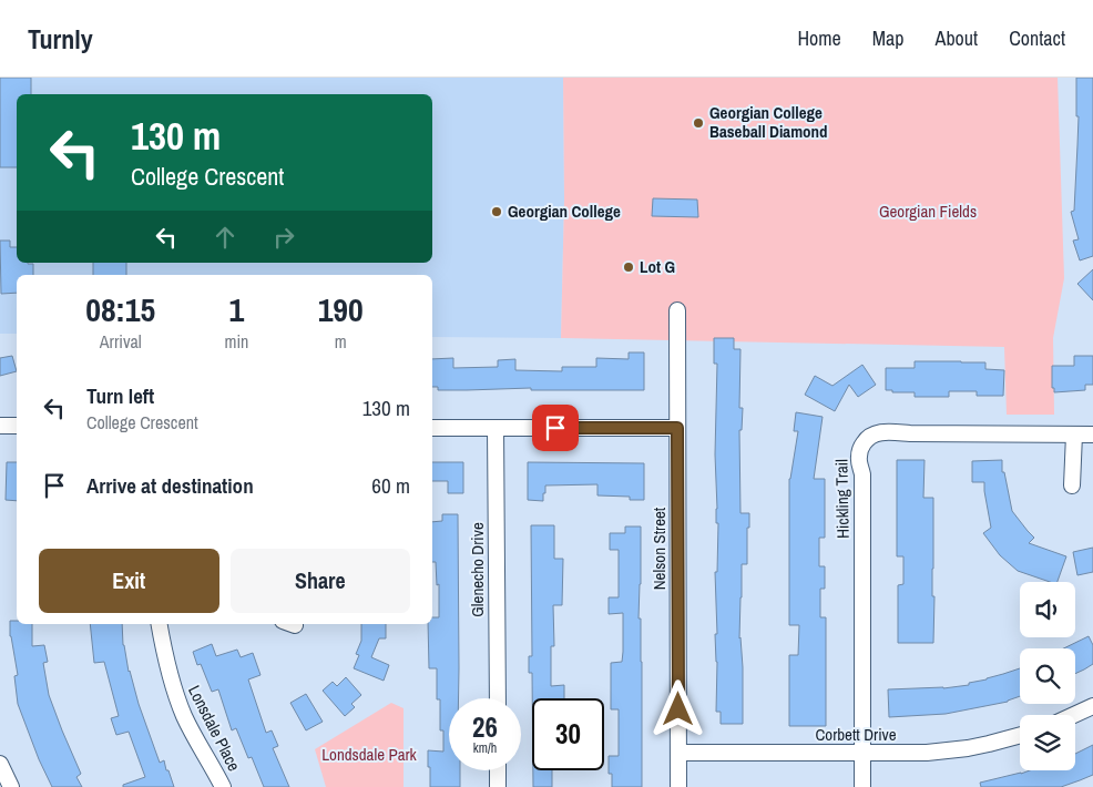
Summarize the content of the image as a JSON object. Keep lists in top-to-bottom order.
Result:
{
  "streets": {
    "street": [
      "Hickling Trail",
      "Nelson Street",
      "Glenecho Drive",
      "Lonsdale Place",
      "Corbett Drive"
    ]
  },
  "crossings": [
    ["Hickling Trail", "Corbett Drive"],
    ["Nelson Street", "Corbett Drive"]
  ],
  "parks": ["Georgian Fields", "Londsdale Park"],
  "places": ["Georgian College Baseball Diamond", "Georgian College", "Lot G"],
  "page": {
    "header": "Turnly",
    "nav": [
      "Home",
      "Map",
      "About",
      "Contact"
    ],
    "turn": ["130 m", "College Crescent"],
    "eta": [
      "08:15",
      "Arrival",
      "1",
      "min",
      "190",
      "m"
    ],
    "list": [
      {
        "name": "Turn left",
        "note": "College Crescent",
        "value": "130 m"
      },
      {
        "name": "Arrive at destination",
        "value": "60 m"
      }
    ],
    "buttons": ["Exit", "Share"],
    "speed": "26 km/h",
    "limit": "30"
  }
}
